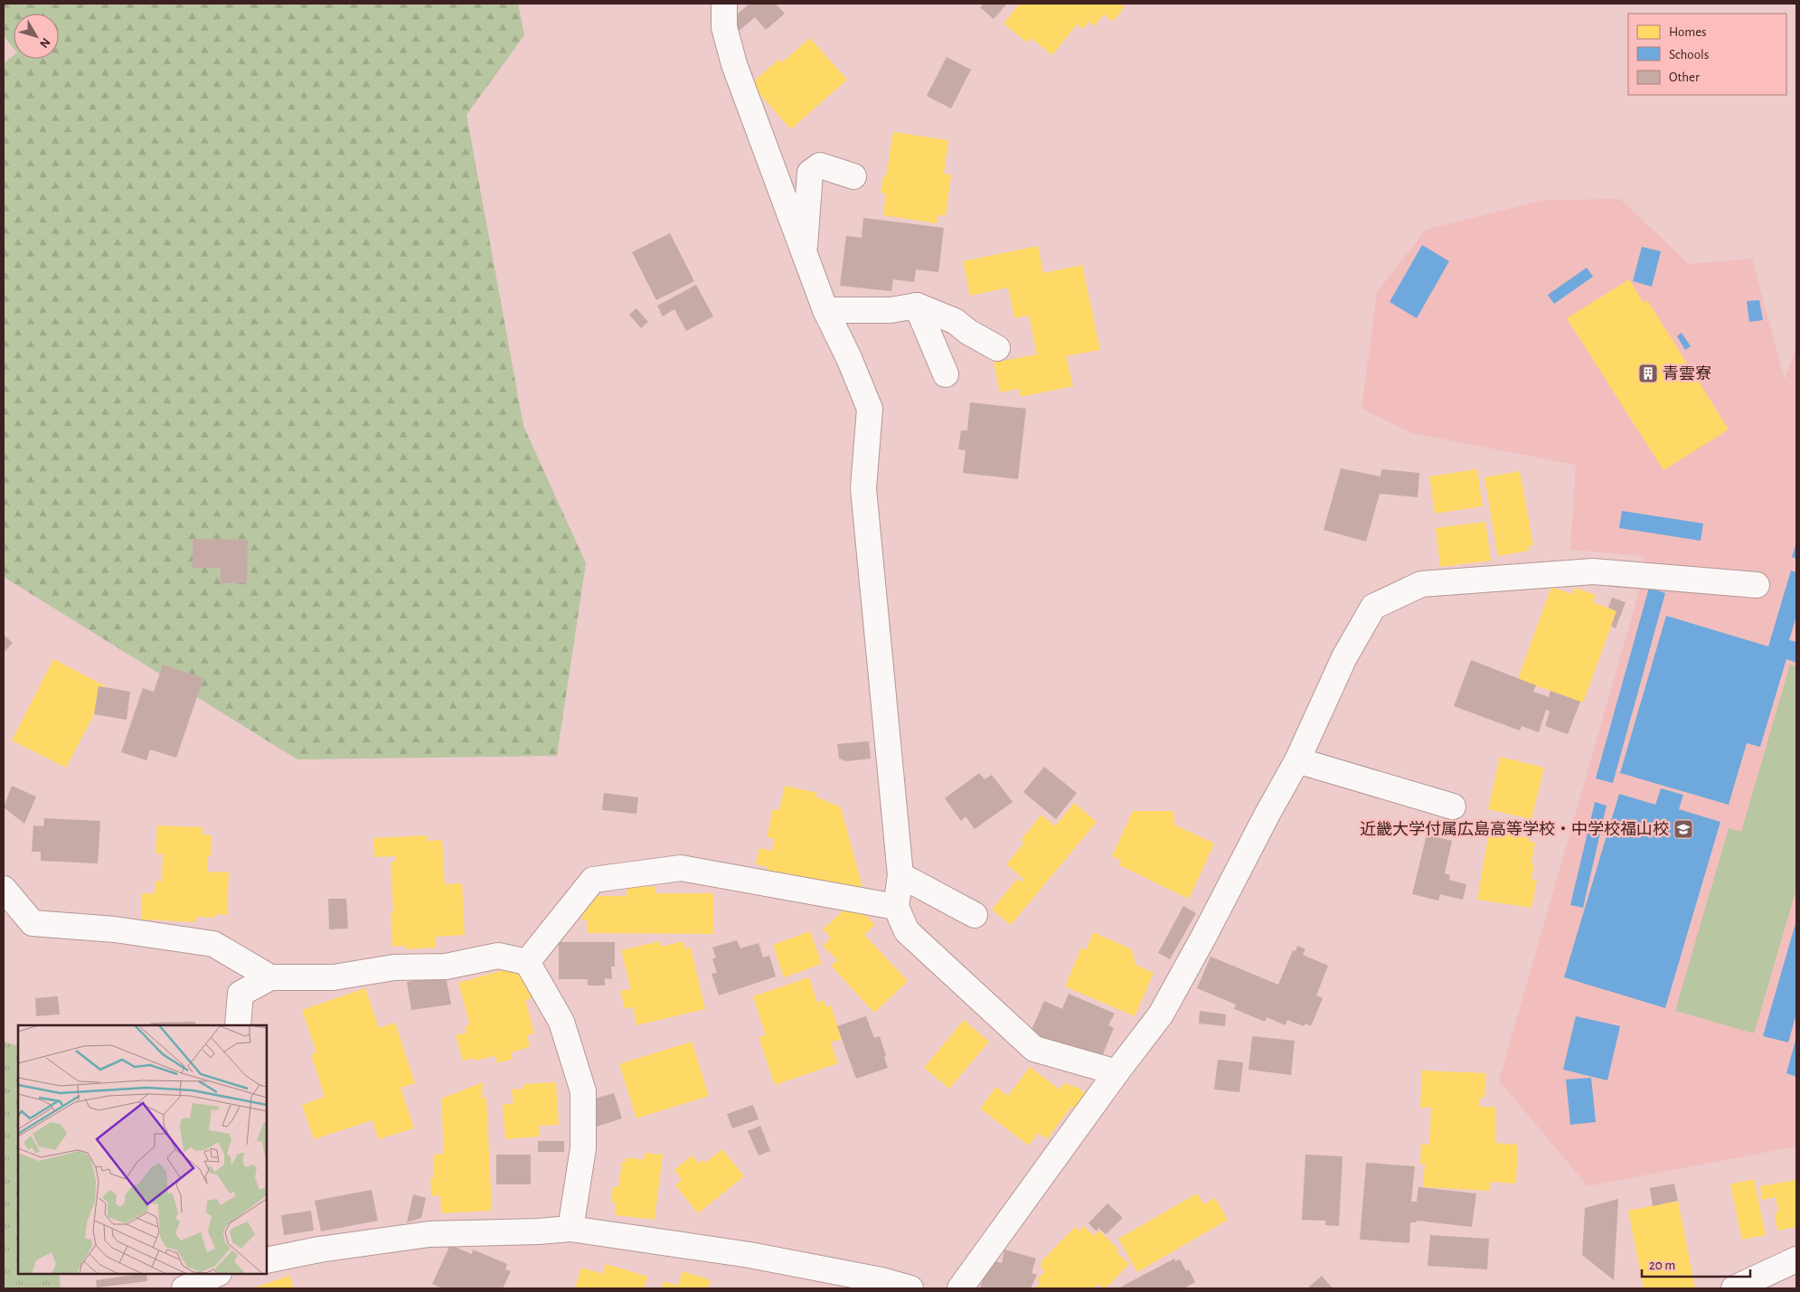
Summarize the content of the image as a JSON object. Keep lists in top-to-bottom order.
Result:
{
  "places": {
    "building": ["青雲寮"],
    "school or university": ["近畿大学付属広島高等学校・中学校福山校"]
  },
  "legend": ["Homes", "Schools", "Other"],
  "scale_bar": "20 m",
  "north": "bottom right"
}
